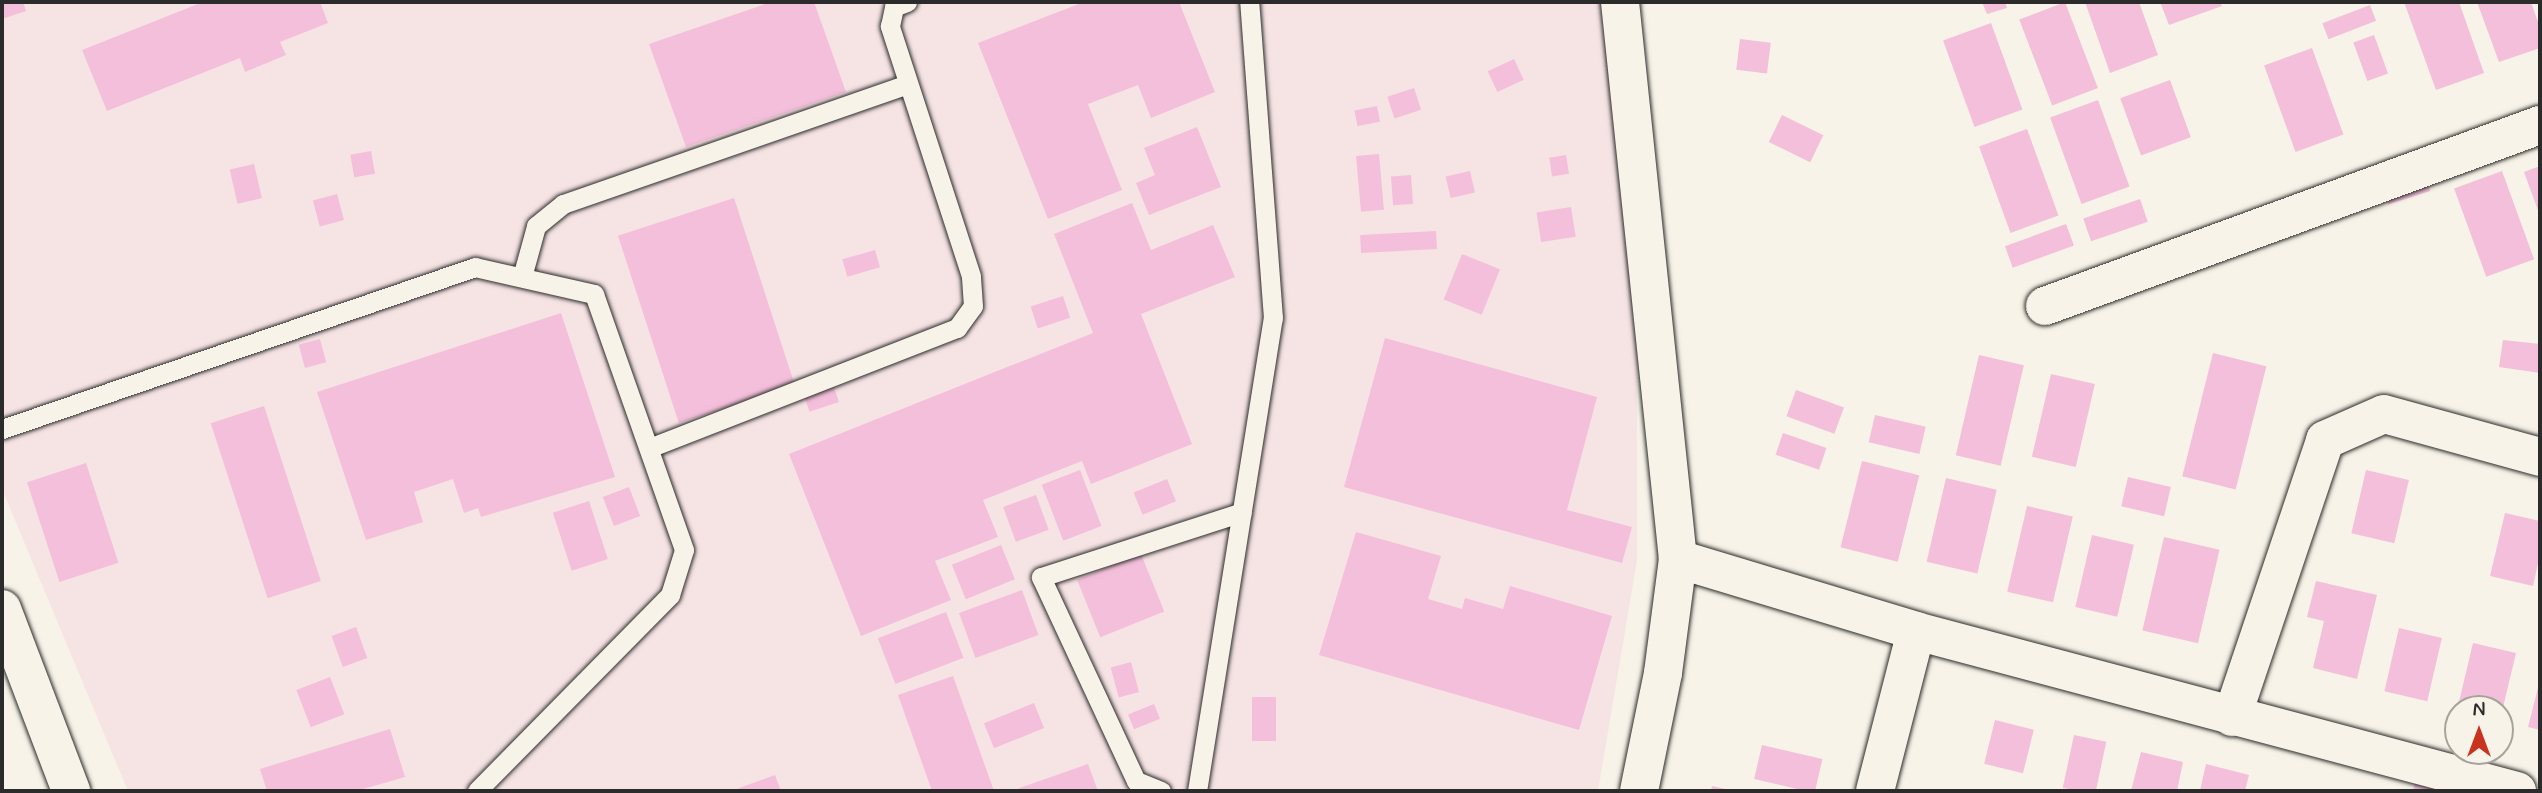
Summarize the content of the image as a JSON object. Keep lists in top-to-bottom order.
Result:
{
  "north": "top"
}
